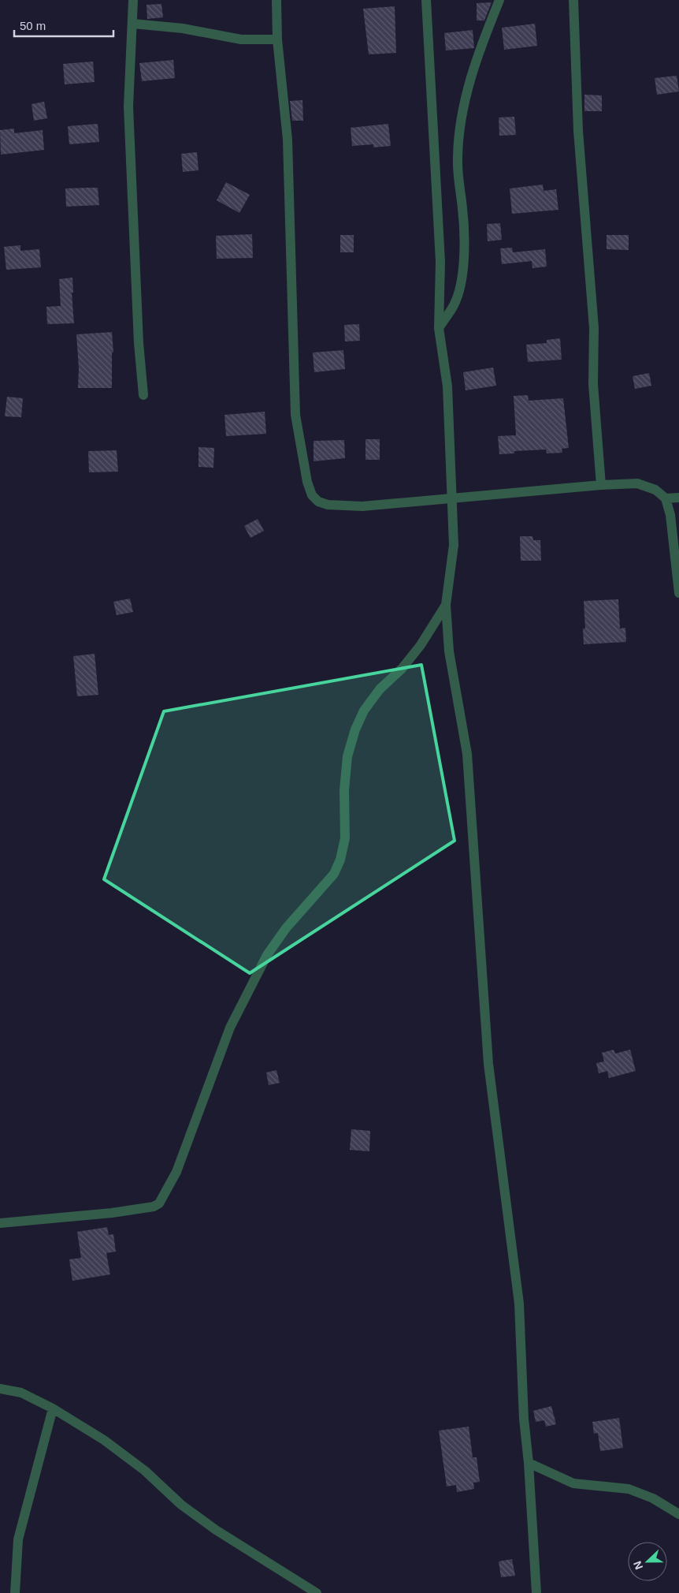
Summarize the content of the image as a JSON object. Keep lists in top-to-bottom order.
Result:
{
  "scale_bar": "50 m",
  "north": "left"
}
